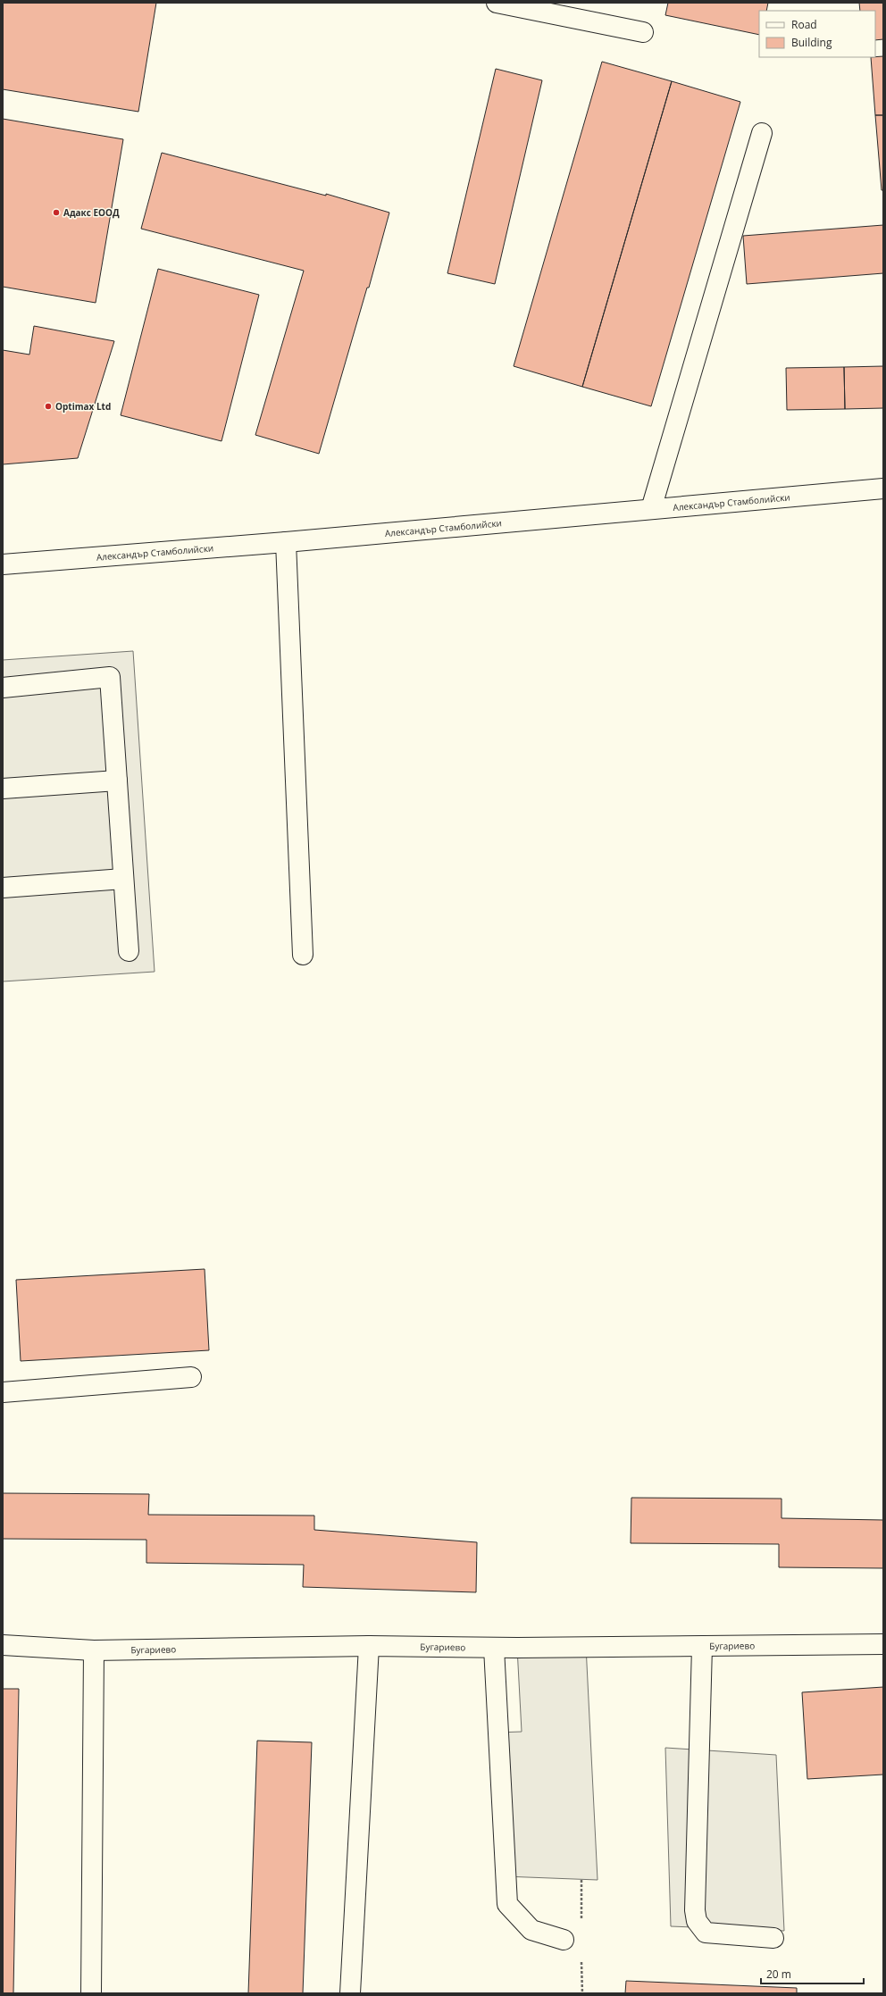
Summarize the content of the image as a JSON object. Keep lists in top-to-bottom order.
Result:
{
  "streets": {
    "street": ["Александър Стамболийски", "Бугариево"]
  },
  "places": ["Адакс ЕООД", "Optimax Ltd"],
  "legend": ["Road", "Building"],
  "scale_bar": "20 m"
}
